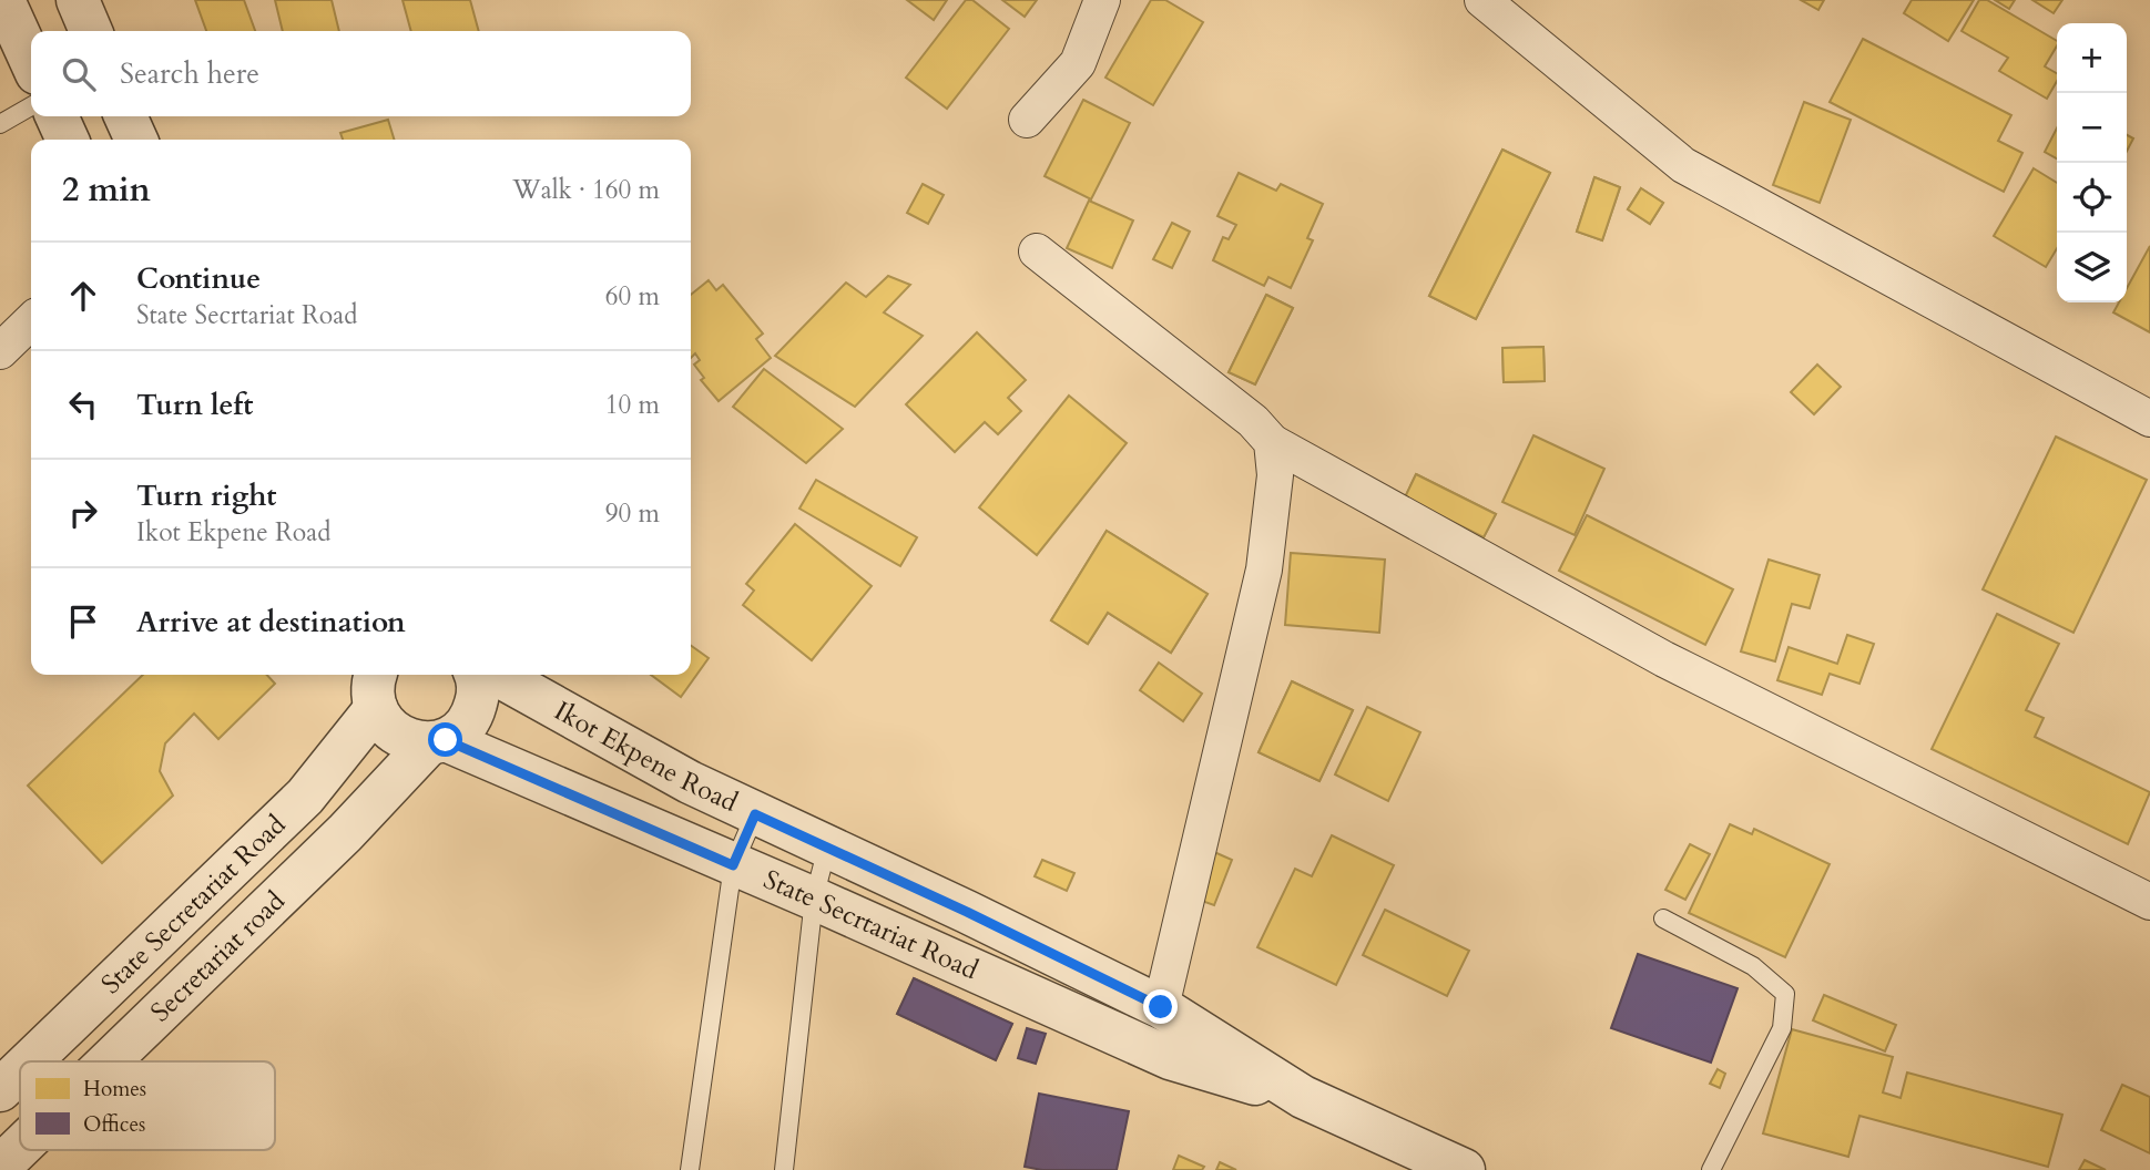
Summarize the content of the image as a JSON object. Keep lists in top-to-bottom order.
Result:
{
  "streets": {
    "street": [
      "Ikot Ekpene Road",
      "State Secretariat Road",
      "State Secrtariat Road",
      "Secretariat road"
    ]
  },
  "crossings": [
    ["Ikot Ekpene Road", "State Secrtariat Road"],
    ["State Secretariat Road", "State Secrtariat Road"],
    ["State Secrtariat Road", "Secretariat road"]
  ],
  "legend": ["Homes", "Offices"],
  "page": {
    "map_buttons": ["+", "−"],
    "search": "Search here",
    "heading": ["2 min", "Walk · 160 m"],
    "list": [
      ["Continue", "State Secrtariat Road", "60 m"],
      ["Turn left", "10 m"],
      ["Turn right", "Ikot Ekpene Road", "90 m"],
      "Arrive at destination"
    ]
  }
}
